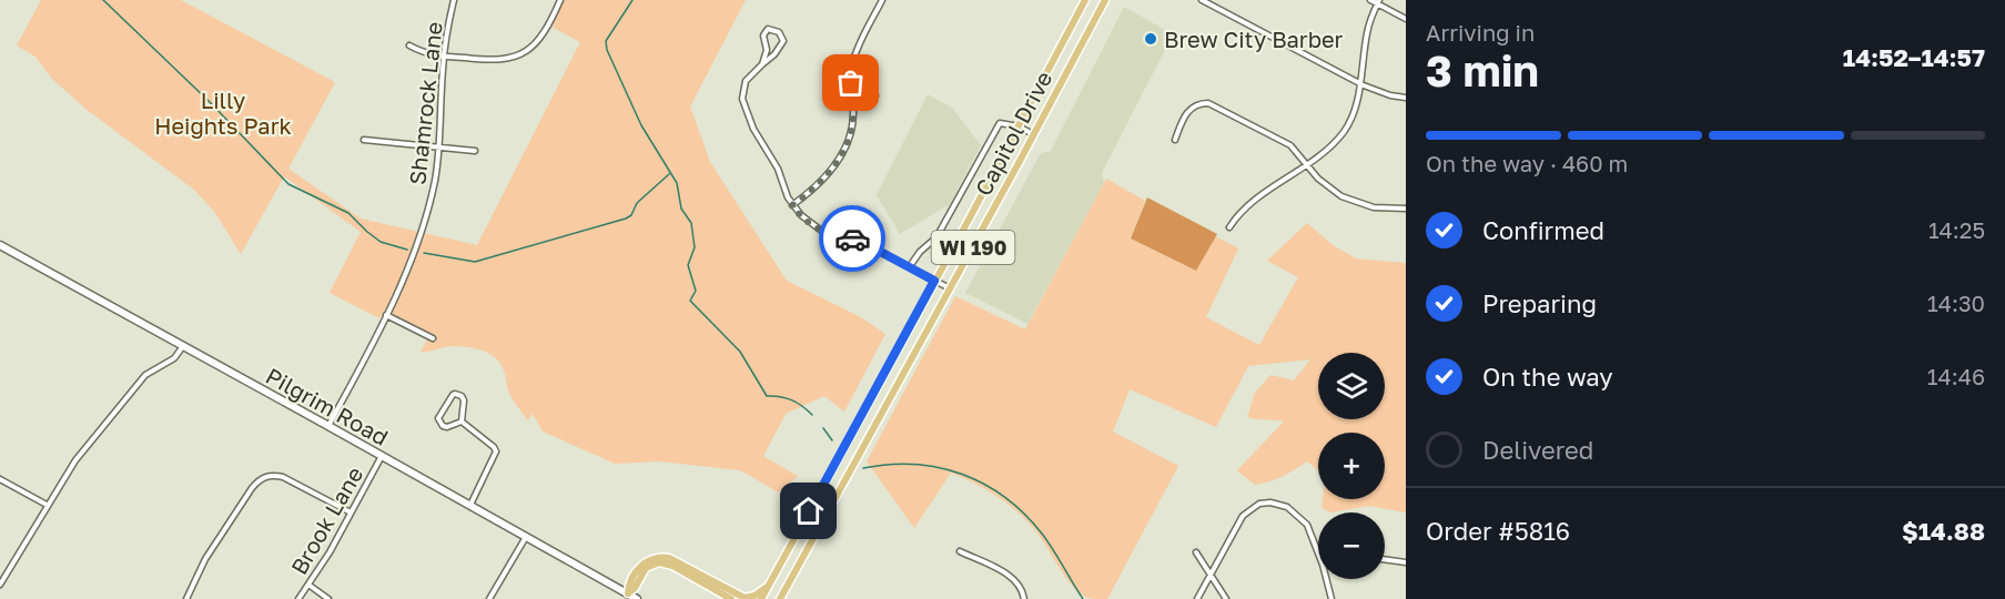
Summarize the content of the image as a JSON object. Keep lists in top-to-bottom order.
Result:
{
  "streets": {
    "main road": ["Capitol Drive", "WI 190", "Pilgrim Road"],
    "street": ["Shamrock Lane", "Brook Lane"]
  },
  "crossings": [
    ["Shamrock Lane", "Pilgrim Road"],
    ["Pilgrim Road", "Brook Lane"]
  ],
  "parks": ["Lilly Heights Park"],
  "places": ["Brew City Barber"],
  "page": {
    "heading": ["3 min", "Arriving in", "14:52–14:57"],
    "panel": ["Order #5816", "$14.88"],
    "bar": "On the way · 460 m",
    "list": [
      ["Confirmed", "14:25"],
      ["Preparing", "14:30"],
      ["On the way", "14:46"],
      "Delivered"
    ],
    "map_buttons": ["+", "−"]
  }
}
